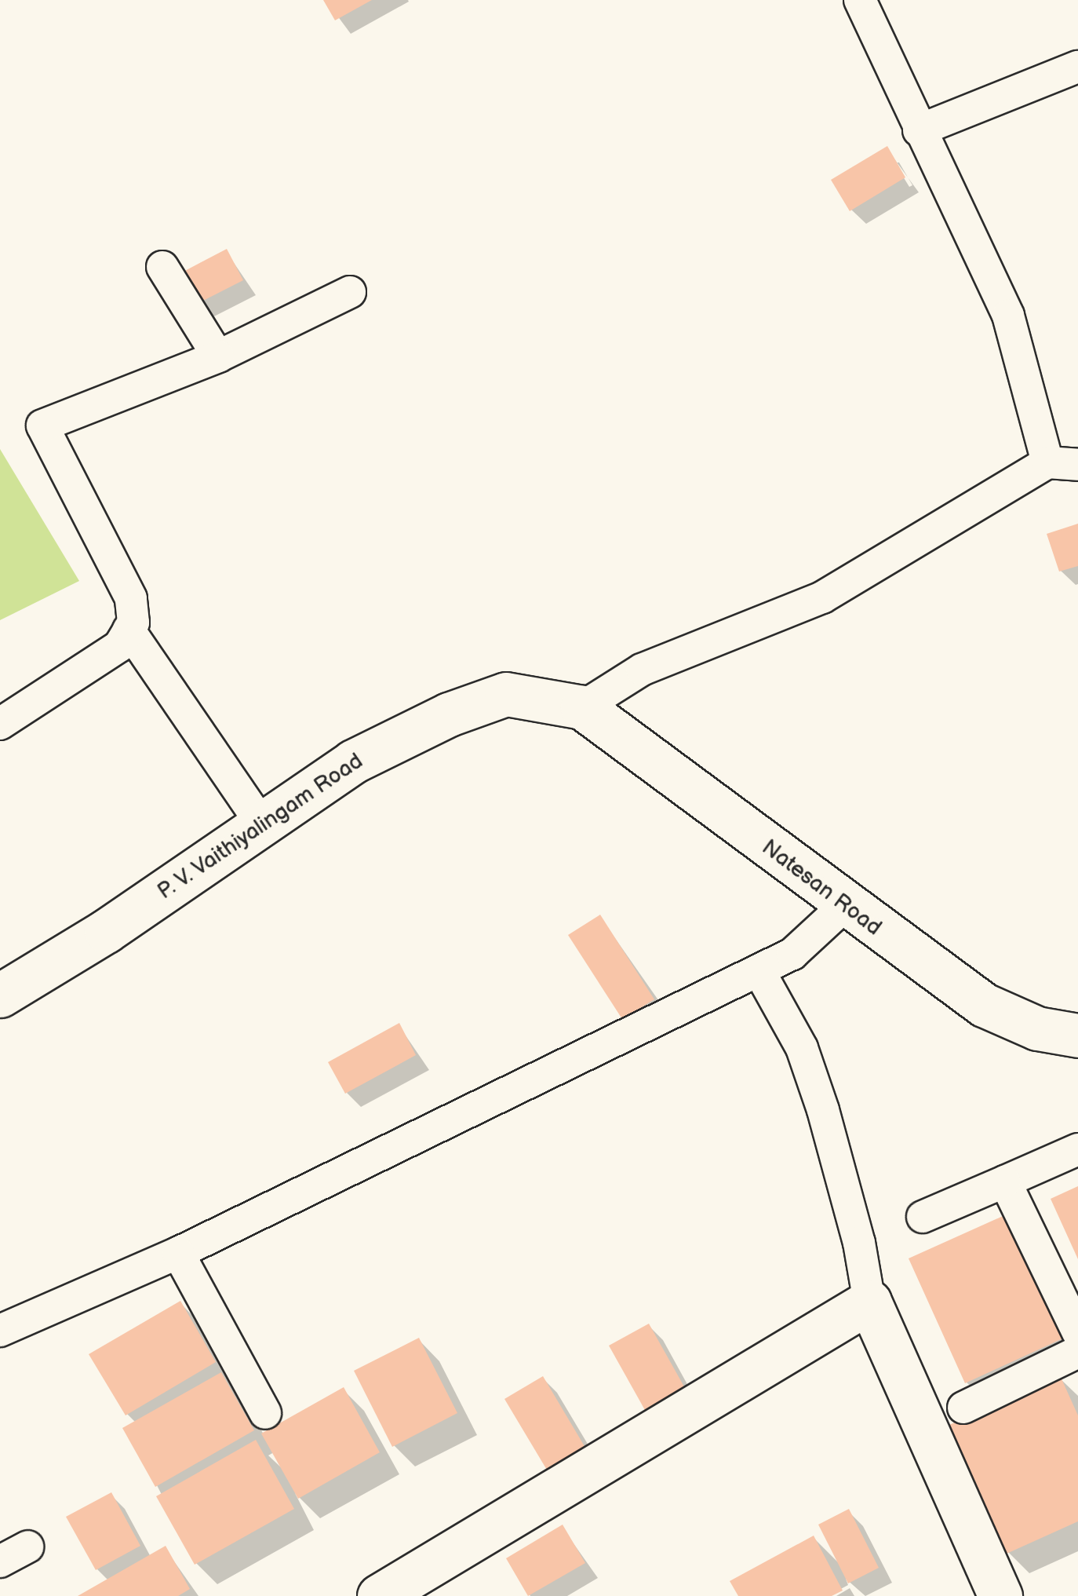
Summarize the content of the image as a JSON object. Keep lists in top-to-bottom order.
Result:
{
  "streets": {
    "street": ["P. V. Vaithiyalingam Road", "Natesan Road"]
  },
  "crossings": [
    ["P. V. Vaithiyalingam Road", "Natesan Road"]
  ]
}
